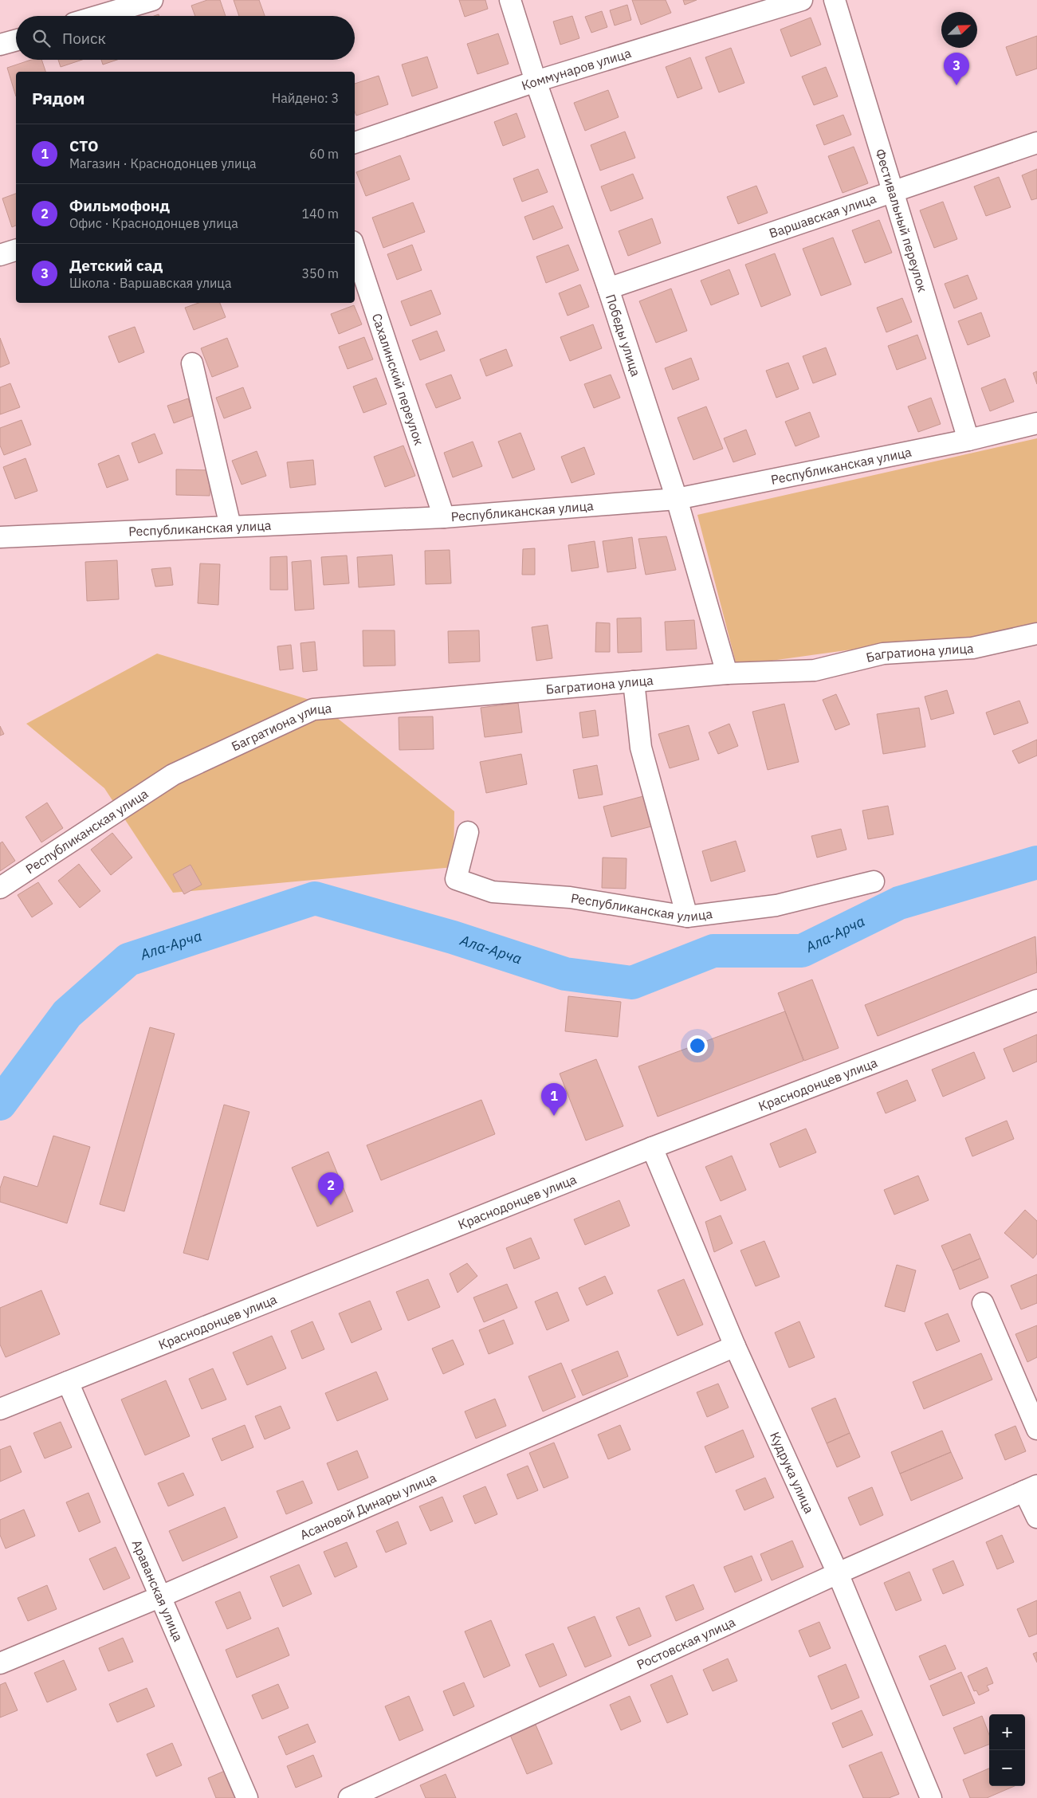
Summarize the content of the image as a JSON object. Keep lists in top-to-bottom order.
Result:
{
  "streets": {
    "street": [
      "Коммунаров улица",
      "Варшавская улица",
      "Фестивальный переулок",
      "Победы улица",
      "Сахалинский переулок",
      "Республиканская улица",
      "Багратиона улица",
      "Краснодонцев улица",
      "Кудрука улица",
      "Асановой Динары улица",
      "Араванская улица",
      "Ростовская улица"
    ]
  },
  "crossings": [
    ["Коммунаров улица", "Победы улица"],
    ["Варшавская улица", "Фестивальный переулок"],
    ["Варшавская улица", "Победы улица"],
    ["Фестивальный переулок", "Республиканская улица"],
    ["Победы улица", "Республиканская улица"],
    ["Победы улица", "Багратиона улица"],
    ["Сахалинский переулок", "Республиканская улица"],
    ["Республиканская улица", "Багратиона улица"],
    ["Краснодонцев улица", "Кудрука улица"],
    ["Краснодонцев улица", "Араванская улица"],
    ["Кудрука улица", "Асановой Динары улица"],
    ["Кудрука улица", "Ростовская улица"],
    ["Асановой Динары улица", "Араванская улица"]
  ],
  "water": ["Ала-Арча"],
  "north": "top right",
  "page": {
    "search": "Поиск",
    "pins": ["3", "1", "2"],
    "heading": ["Рядом", "Найдено: 3"],
    "list": [
      {
        "mark": "1",
        "name": "СТО",
        "note": "Магазин · Краснодонцев улица",
        "value": "60 m"
      },
      {
        "mark": "2",
        "name": "Фильмофонд",
        "note": "Офис · Краснодонцев улица",
        "value": "140 m"
      },
      {
        "mark": "3",
        "name": "Детский сад",
        "note": "Школа · Варшавская улица",
        "value": "350 m"
      }
    ],
    "map_buttons": ["+", "−"]
  }
}
